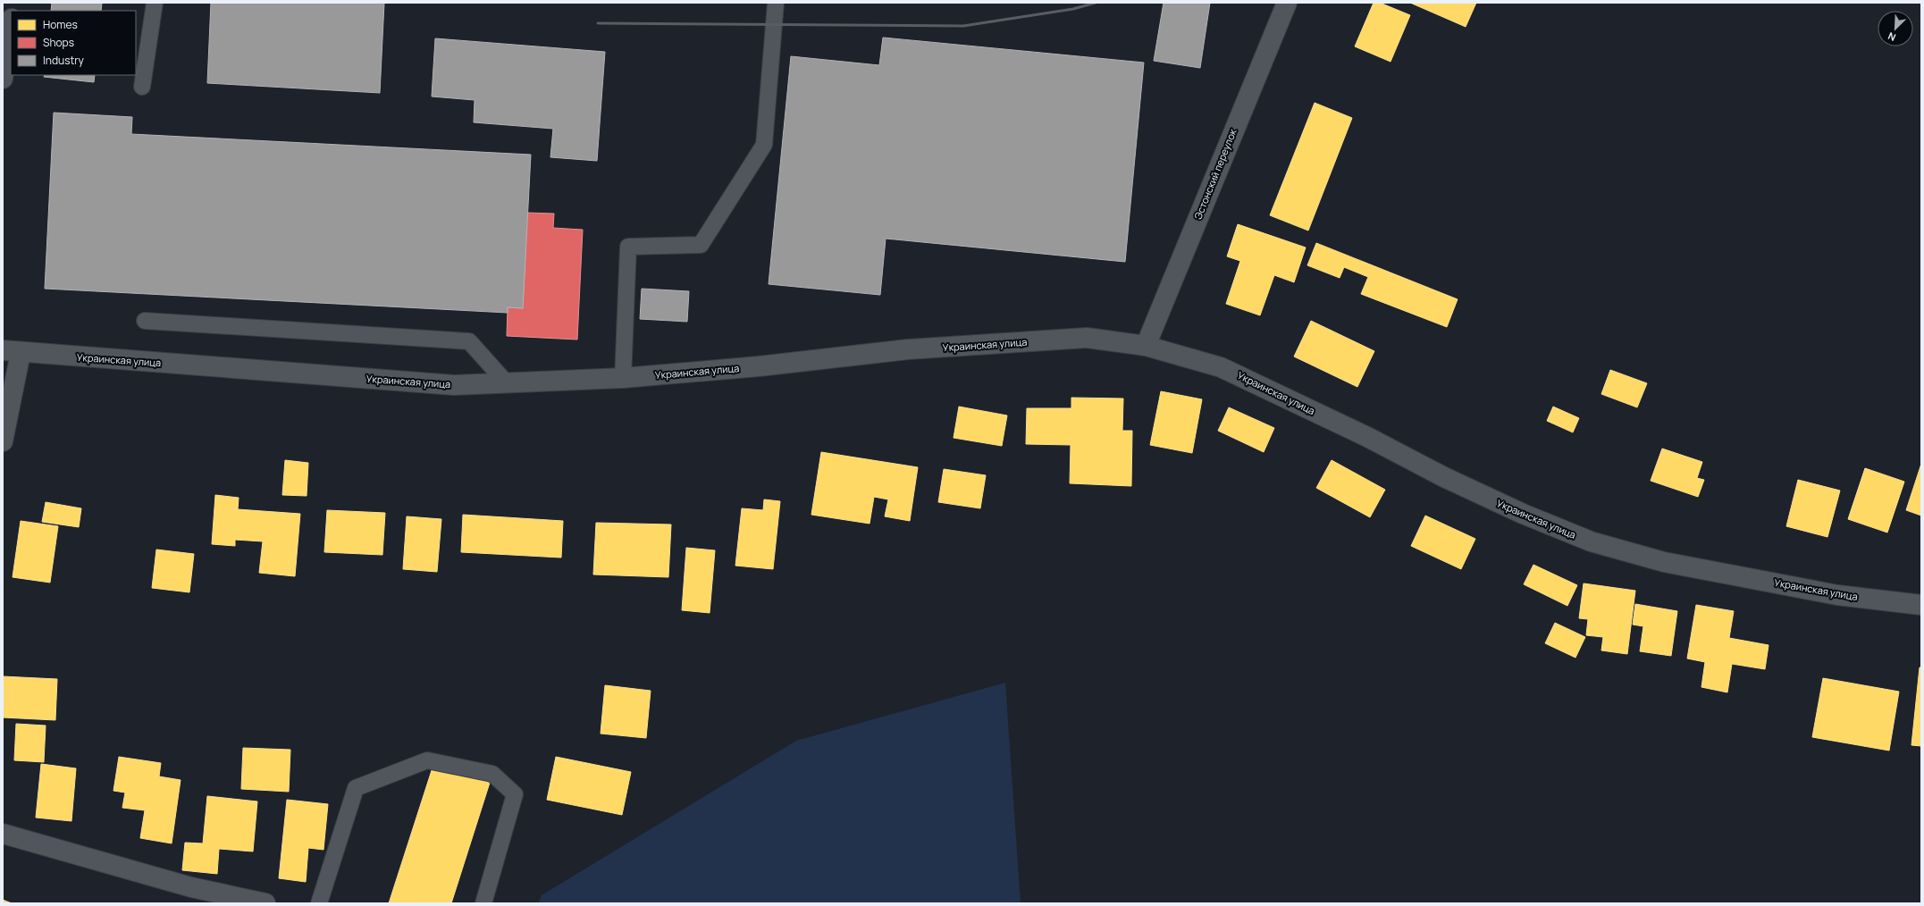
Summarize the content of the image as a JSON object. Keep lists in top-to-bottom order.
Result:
{
  "streets": {
    "street": ["Эстонский переулок", "Украинская улица"]
  },
  "crossings": [
    ["Эстонский переулок", "Украинская улица"]
  ],
  "legend": ["Homes", "Shops", "Industry"],
  "north": "bottom left"
}
